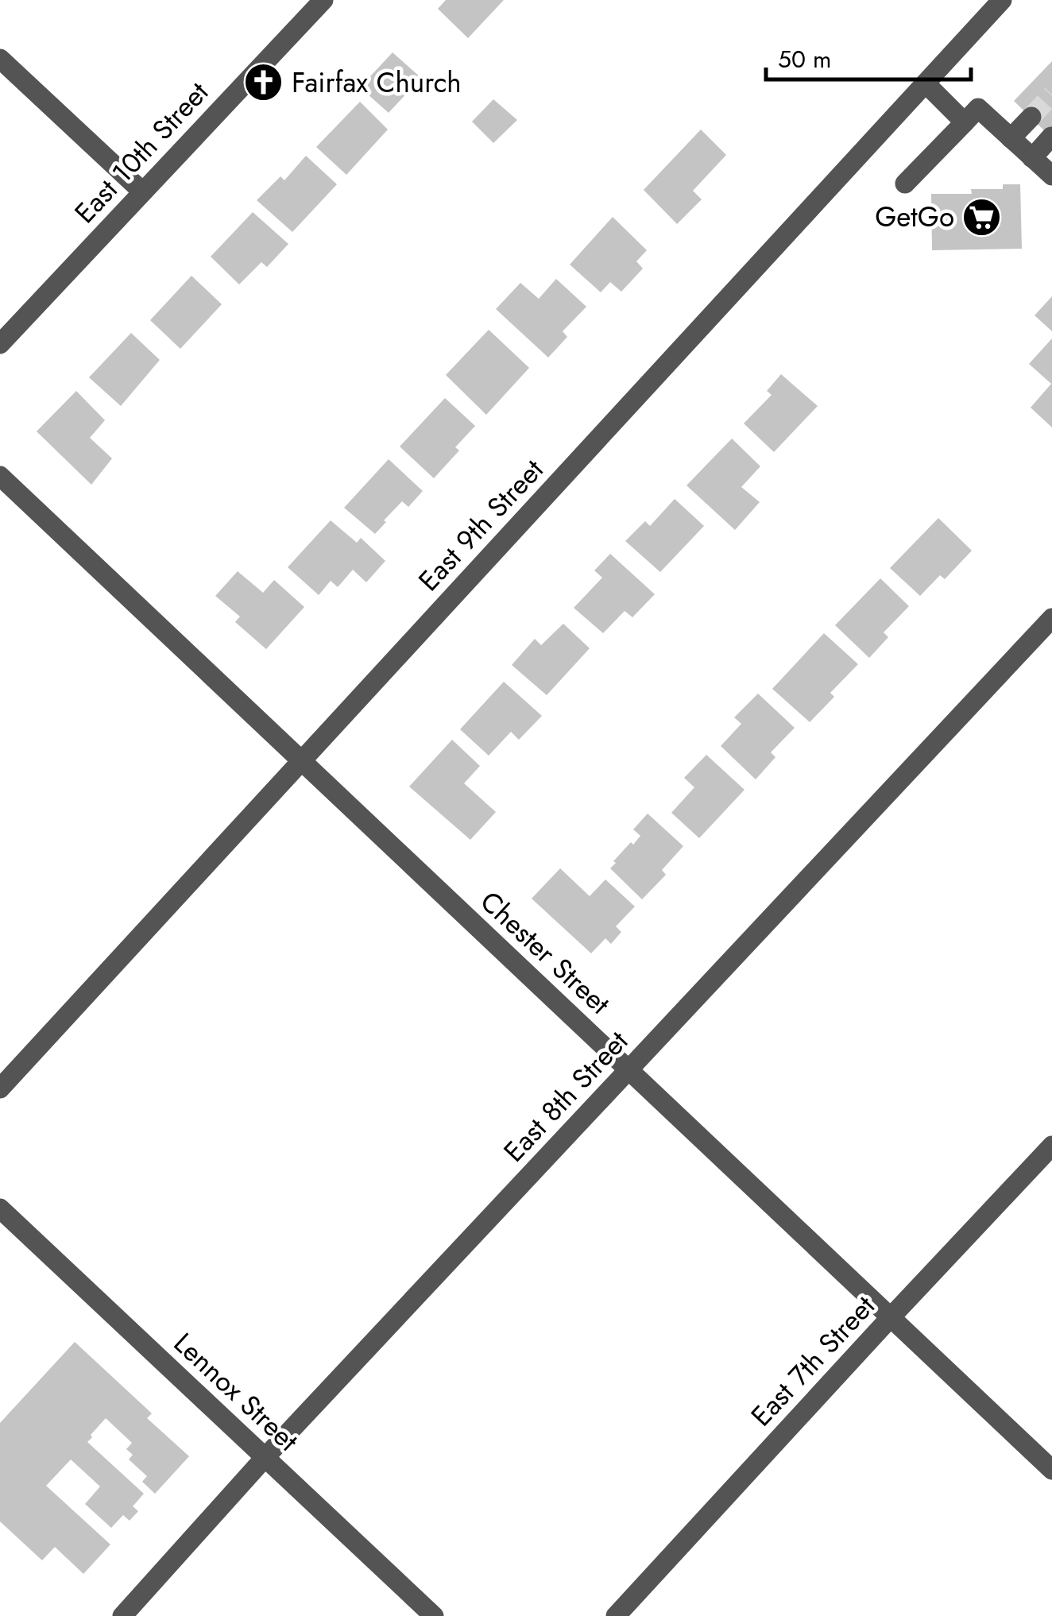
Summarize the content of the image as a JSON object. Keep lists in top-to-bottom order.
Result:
{
  "streets": {
    "street": [
      "East 10th Street",
      "East 9th Street",
      "Chester Street",
      "East 8th Street",
      "East 7th Street",
      "Lennox Street"
    ]
  },
  "crossings": [
    ["East 9th Street", "Chester Street"],
    ["Chester Street", "East 8th Street"],
    ["Chester Street", "East 7th Street"],
    ["East 8th Street", "Lennox Street"]
  ],
  "places": {
    "church": ["Fairfax Church"],
    "supermarket": ["GetGo"]
  },
  "scale_bar": "50 m"
}
